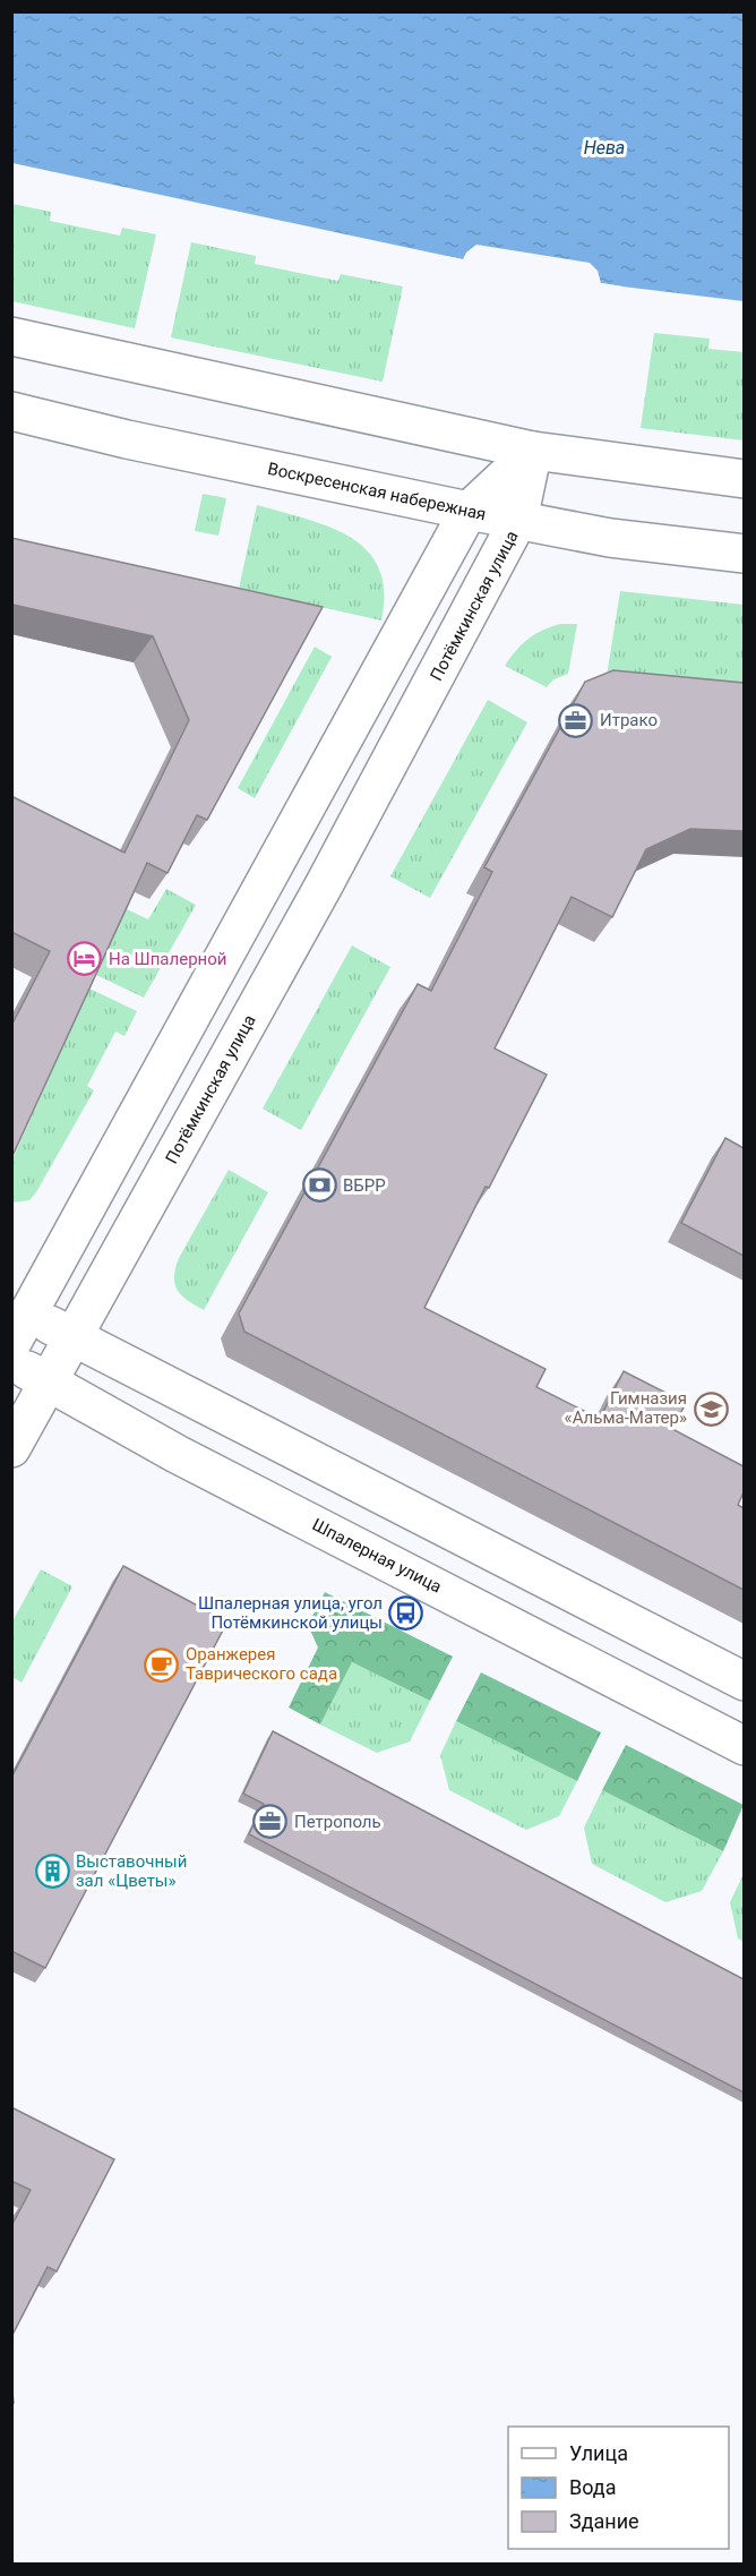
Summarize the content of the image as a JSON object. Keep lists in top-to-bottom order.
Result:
{
  "streets": {
    "street": ["Воскресенская набережная", "Потёмкинская улица", "Шпалерная улица"]
  },
  "crossings": [
    ["Воскресенская набережная", "Потёмкинская улица"],
    ["Потёмкинская улица", "Шпалерная улица"]
  ],
  "water": ["Нева"],
  "places": {
    "office": ["Итрако", "Петрополь"],
    "hotel": ["На Шпалерной"],
    "bank": ["ВБРР"],
    "school or university": ["Гимназия «Альма-Матер»"],
    "bus stop": ["Шпалерная улица, угол Потёмкинской улицы"],
    "cafe": ["Оранжерея Таврического сада"],
    "building": ["Выставочный зал «Цветы»"]
  },
  "legend": ["Улица", "Вода", "Здание"]
}
